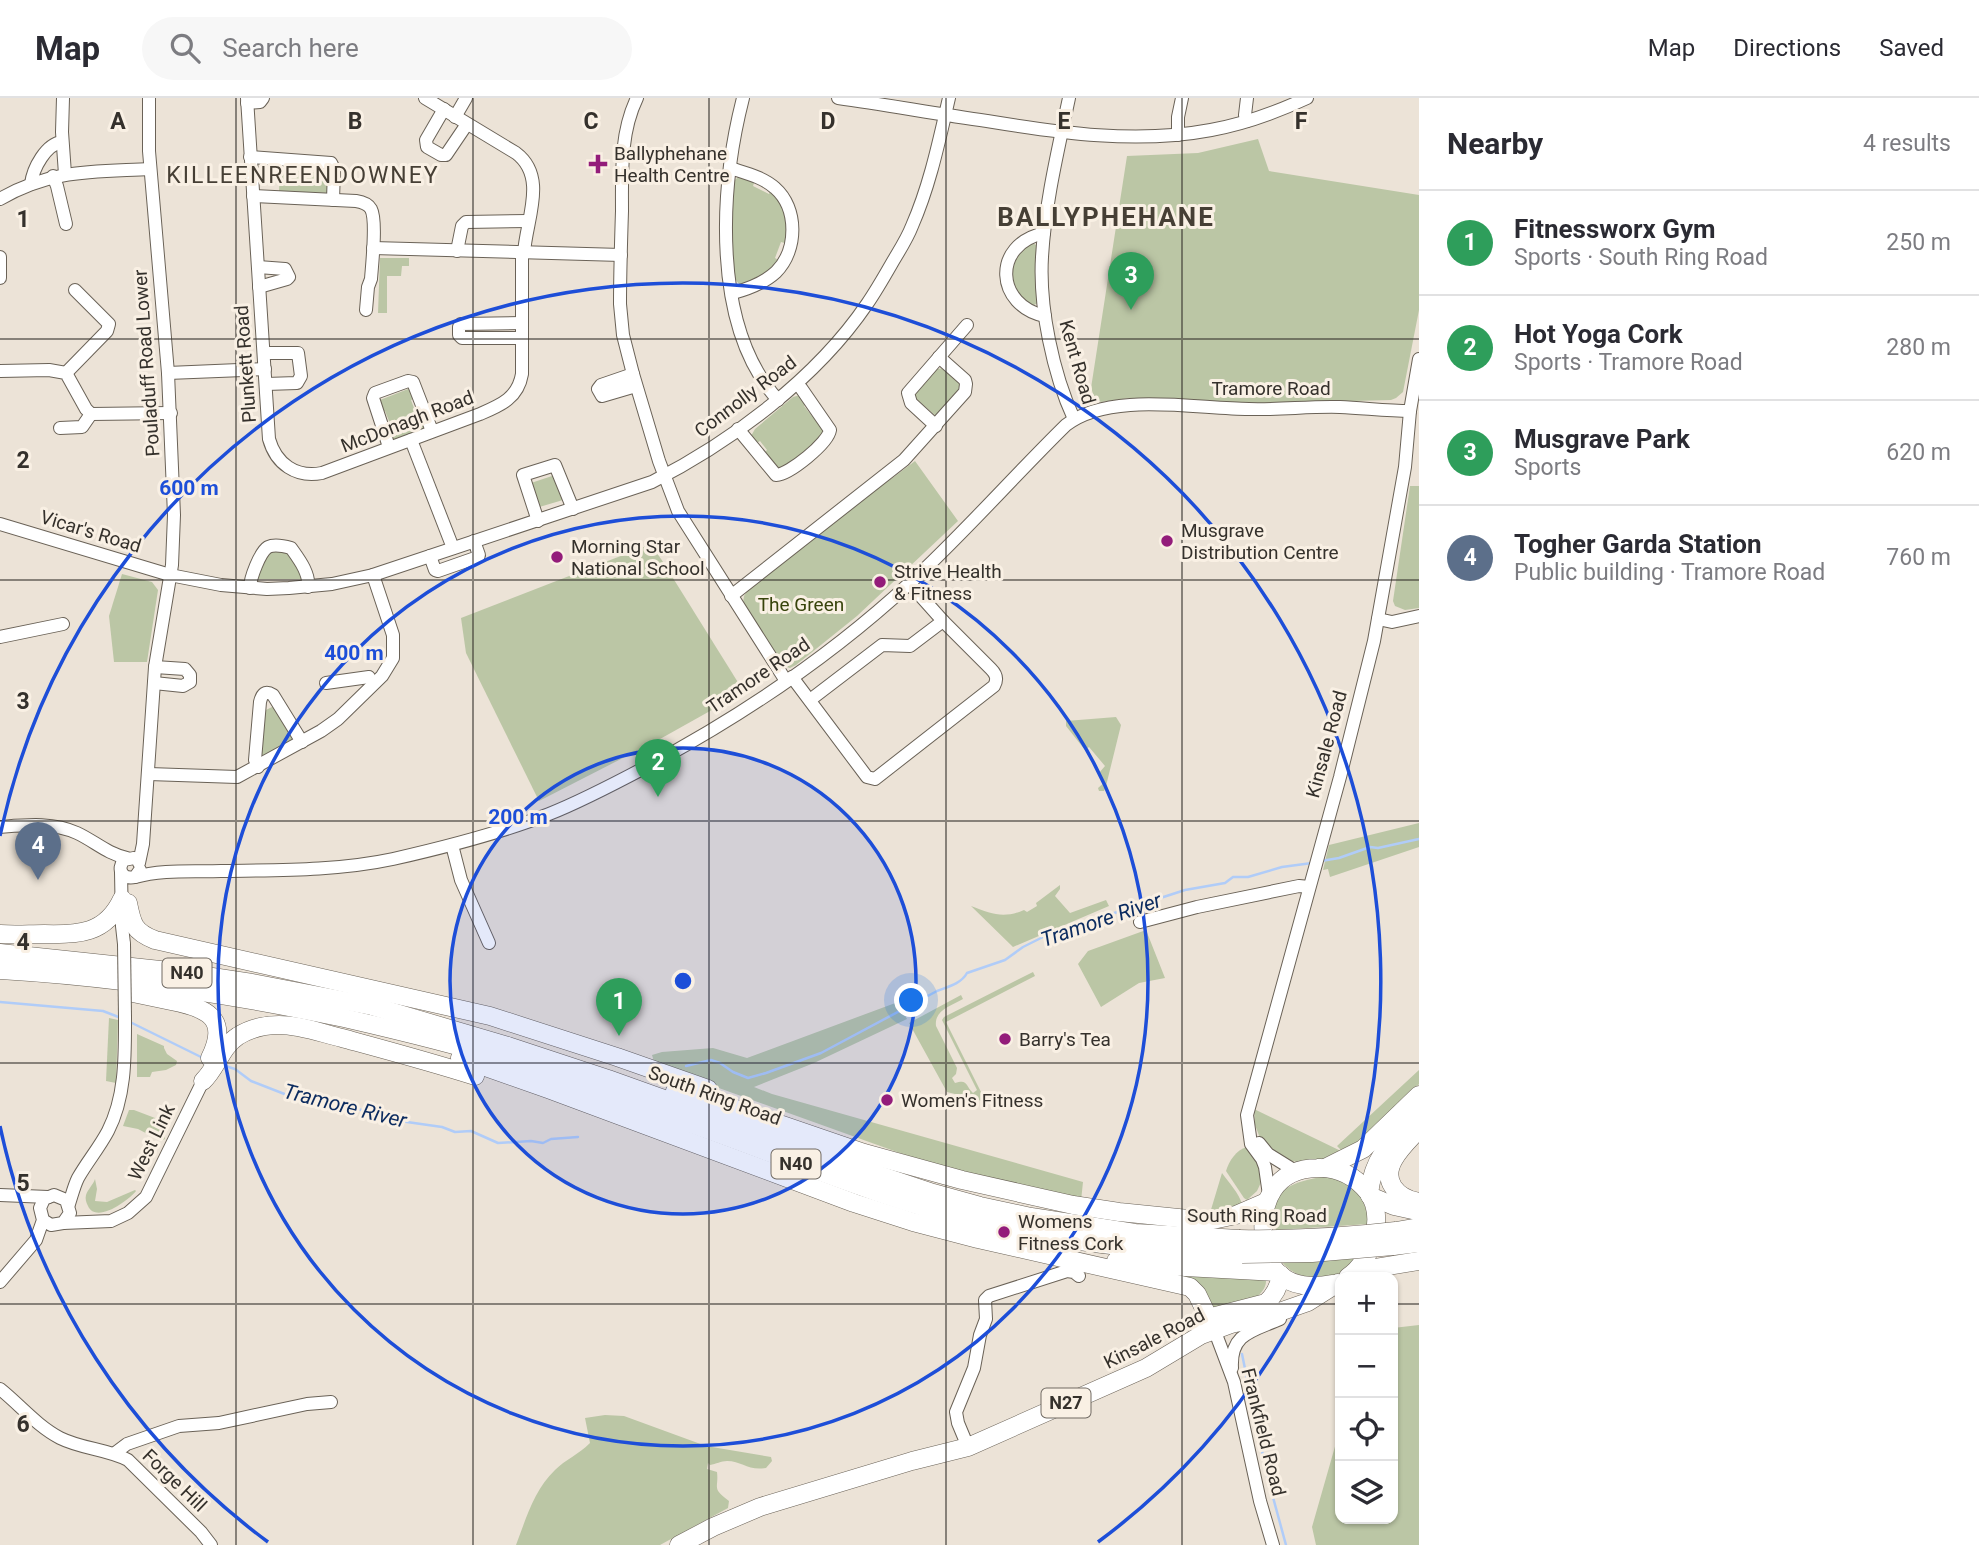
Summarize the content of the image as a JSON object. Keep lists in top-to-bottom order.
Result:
{
  "streets": {
    "highway": [
      "Kinsale Road",
      "N40",
      "South Ring Road",
      "N27"
    ],
    "street": [
      "Kent Road",
      "Pouladuff Road Lower",
      "Plunkett Road",
      "Tramore Road",
      "Connolly Road",
      "McDonagh Road",
      "Vicar's Road",
      "West Link",
      "Frankfield Road",
      "Forge Hill"
    ]
  },
  "crossings": [
    ["Kent Road", "Tramore Road"],
    ["Pouladuff Road Lower", "Tramore Road"],
    ["Pouladuff Road Lower", "Connolly Road"],
    ["Pouladuff Road Lower", "Vicar's Road"],
    ["Plunkett Road", "McDonagh Road"],
    ["Tramore Road", "Kinsale Road"],
    ["Connolly Road", "Vicar's Road"],
    ["Kinsale Road", "Frankfield Road"]
  ],
  "districts": ["KILLEENREENDOWNEY", "BALLYPHEHANE"],
  "water": ["Tramore River"],
  "parks": ["The Green"],
  "places": {
    "health": ["Ballyphehane Health Centre"],
    "other": [
      "Musgrave Distribution Centre",
      "Morning Star National School",
      "Strive Health & Fitness",
      "Barry's Tea",
      "Women's Fitness",
      "Womens Fitness Cork"
    ]
  },
  "page": {
    "header": "Map",
    "search": "Search here",
    "nav": ["Map", "Directions", "Saved"],
    "heading": ["Nearby", "4 results"],
    "list": [
      {
        "mark": "1",
        "name": "Fitnessworx Gym",
        "note": "Sports · South Ring Road",
        "value": "250 m"
      },
      {
        "mark": "2",
        "name": "Hot Yoga Cork",
        "note": "Sports · Tramore Road",
        "value": "280 m"
      },
      {
        "mark": "3",
        "name": "Musgrave Park",
        "note": "Sports",
        "value": "620 m"
      },
      {
        "mark": "4",
        "name": "Togher Garda Station",
        "note": "Public building · Tramore Road",
        "value": "760 m"
      }
    ],
    "pins": [
      "3",
      "2",
      "4",
      "1"
    ],
    "map_buttons": ["+", "−"]
  },
  "grid": {
    "columns": [
      "A",
      "B",
      "C",
      "D",
      "E",
      "F"
    ],
    "rows": [
      "1",
      "2",
      "3",
      "4",
      "5",
      "6"
    ]
  },
  "rings": ["600 m", "400 m", "200 m"]
}
